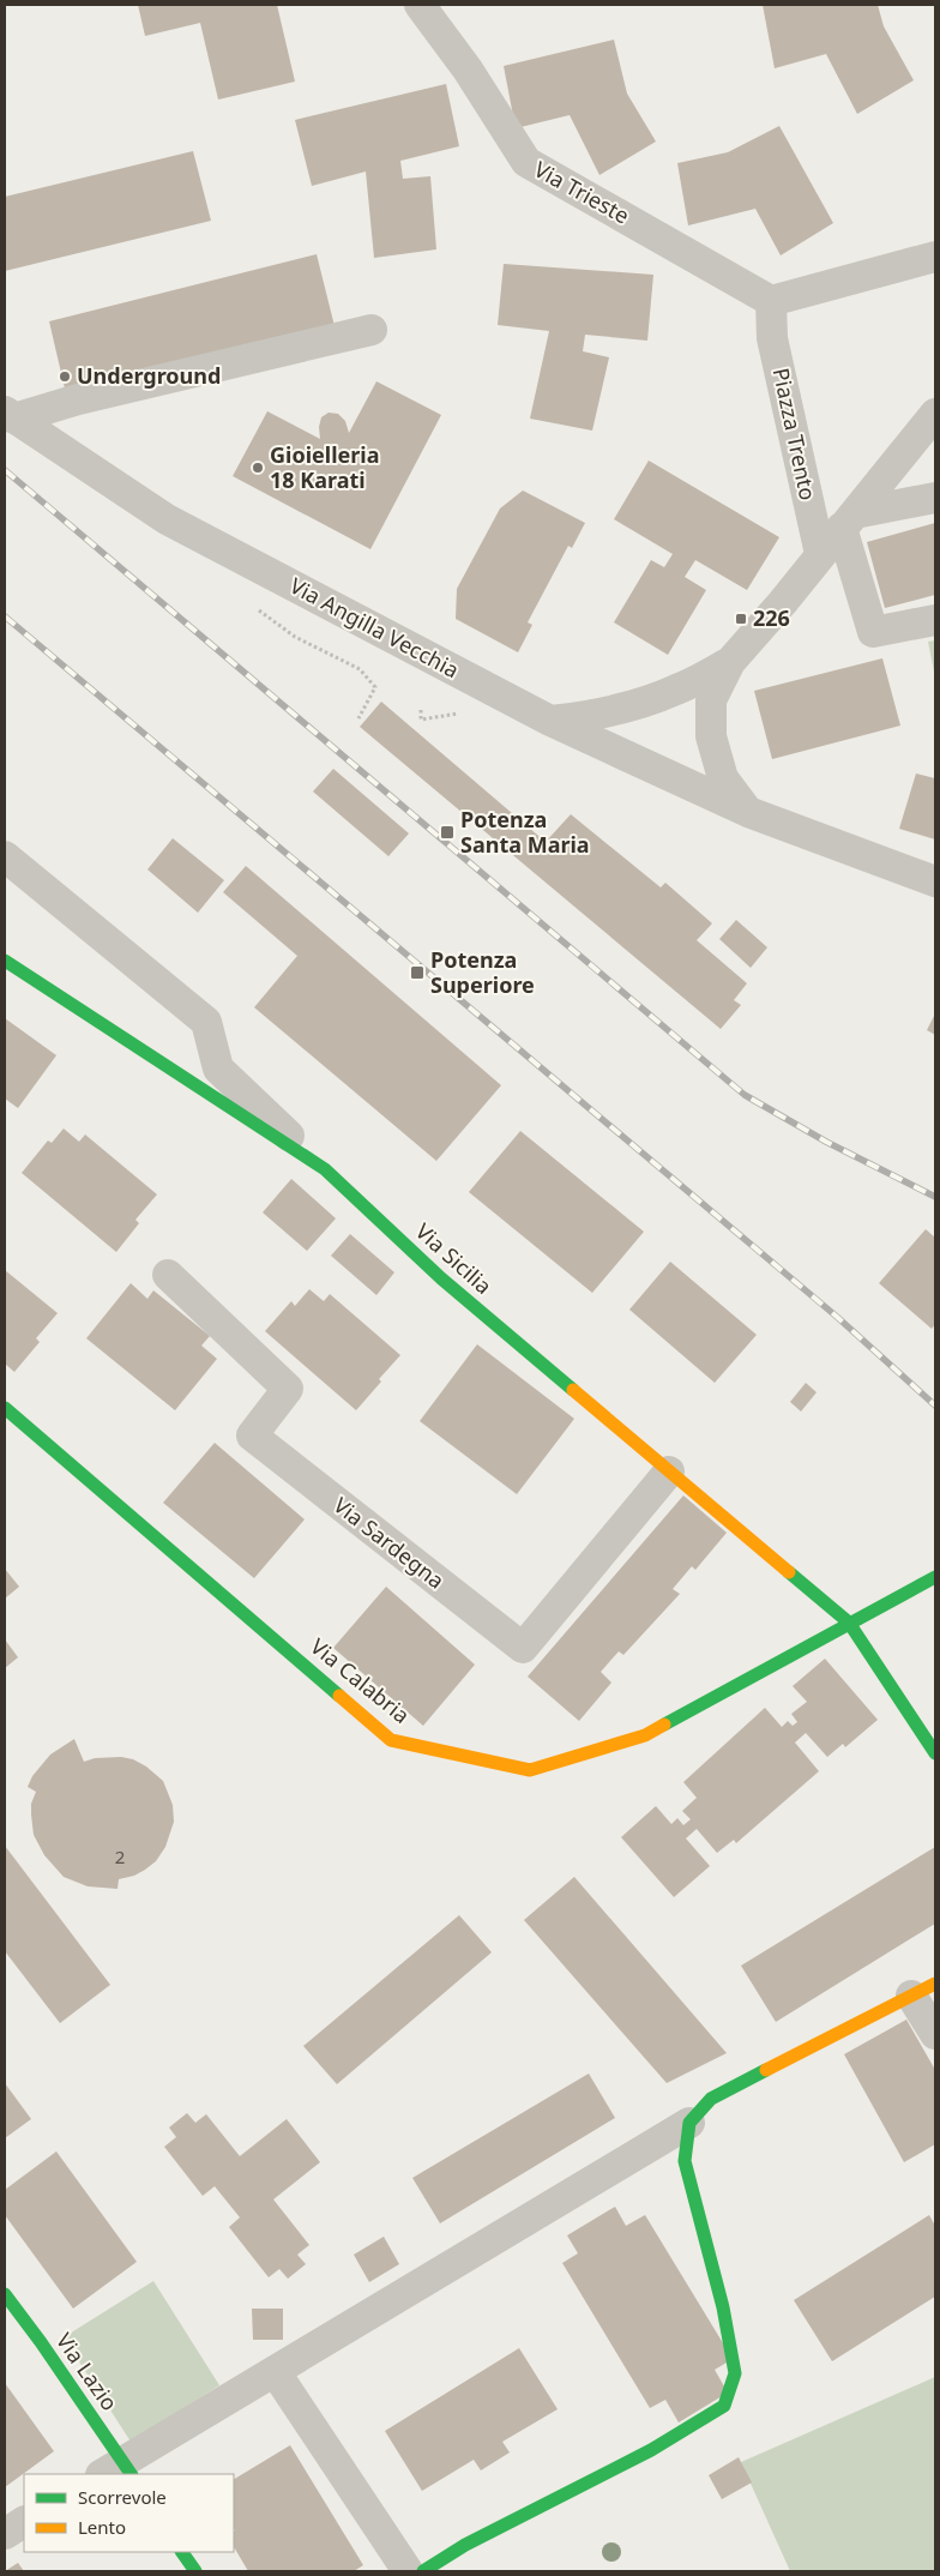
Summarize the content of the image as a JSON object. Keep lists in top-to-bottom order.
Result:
{
  "streets": {
    "street": [
      "Via Trieste",
      "Piazza Trento",
      "Via Angilla Vecchia",
      "Via Sicilia",
      "Via Sardegna",
      "Via Calabria",
      "Via Lazio"
    ]
  },
  "crossings": [
    ["Via Trieste", "Piazza Trento"],
    ["Via Sicilia", "Via Sardegna"],
    ["Via Sicilia", "Via Calabria"]
  ],
  "places": {
    "other": ["Underground", "Gioielleria 18 Karati"],
    "transit": ["226", "Potenza Santa Maria", "Potenza Superiore"]
  },
  "house_numbers": ["2"],
  "legend": ["Scorrevole", "Lento"]
}
